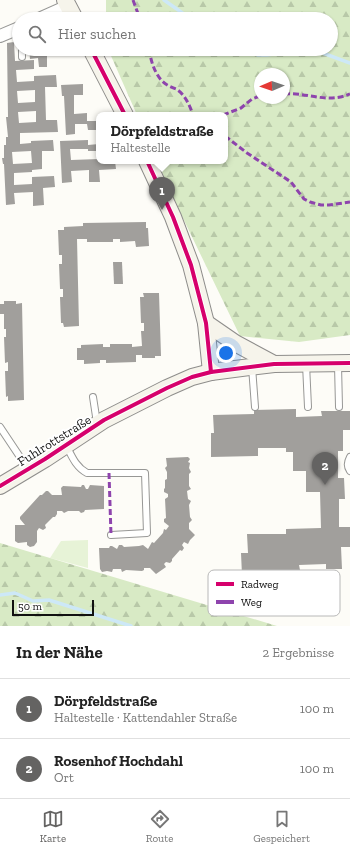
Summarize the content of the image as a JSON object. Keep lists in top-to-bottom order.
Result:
{
  "streets": {
    "street": ["Fuhlrottstraße"]
  },
  "legend": ["Radweg", "Weg"],
  "scale_bar": "50 m",
  "north": "left",
  "page": {
    "search": "Hier suchen",
    "popup": ["Dörpfeldstraße", "Haltestelle"],
    "pins": ["1", "2"],
    "scale": "50 m",
    "heading": ["In der Nähe", "2 Ergebnisse"],
    "list": [
      {
        "mark": "1",
        "name": "Dörpfeldstraße",
        "note": "Haltestelle · Kattendahler Straße",
        "value": "100 m"
      },
      {
        "mark": "2",
        "name": "Rosenhof Hochdahl",
        "note": "Ort",
        "value": "100 m"
      }
    ],
    "nav": ["Karte", "Route", "Gespeichert"]
  }
}
